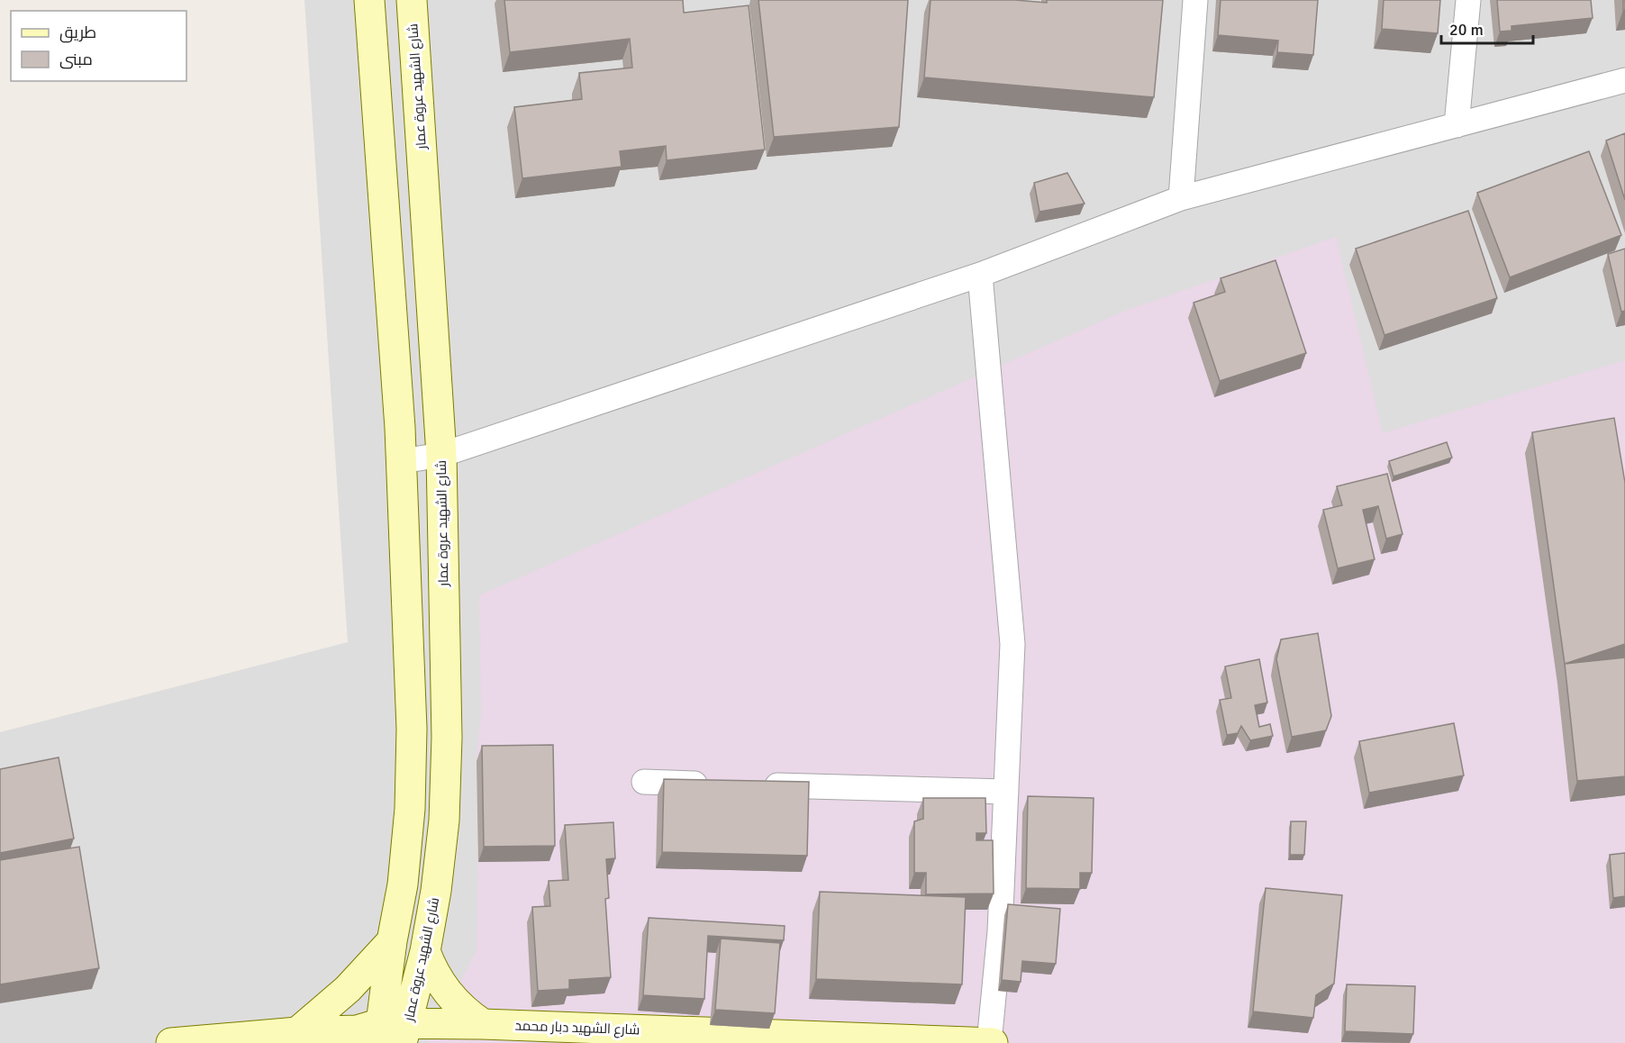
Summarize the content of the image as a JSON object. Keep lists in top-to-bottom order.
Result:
{
  "streets": {
    "street": ["شارع الشهيد عروة عمار", "شارع الشهيد دبار محمد"]
  },
  "crossings": [
    ["شارع الشهيد عروة عمار", "شارع الشهيد دبار محمد"]
  ],
  "legend": ["طريق", "مبنى"],
  "scale_bar": "20 m"
}
